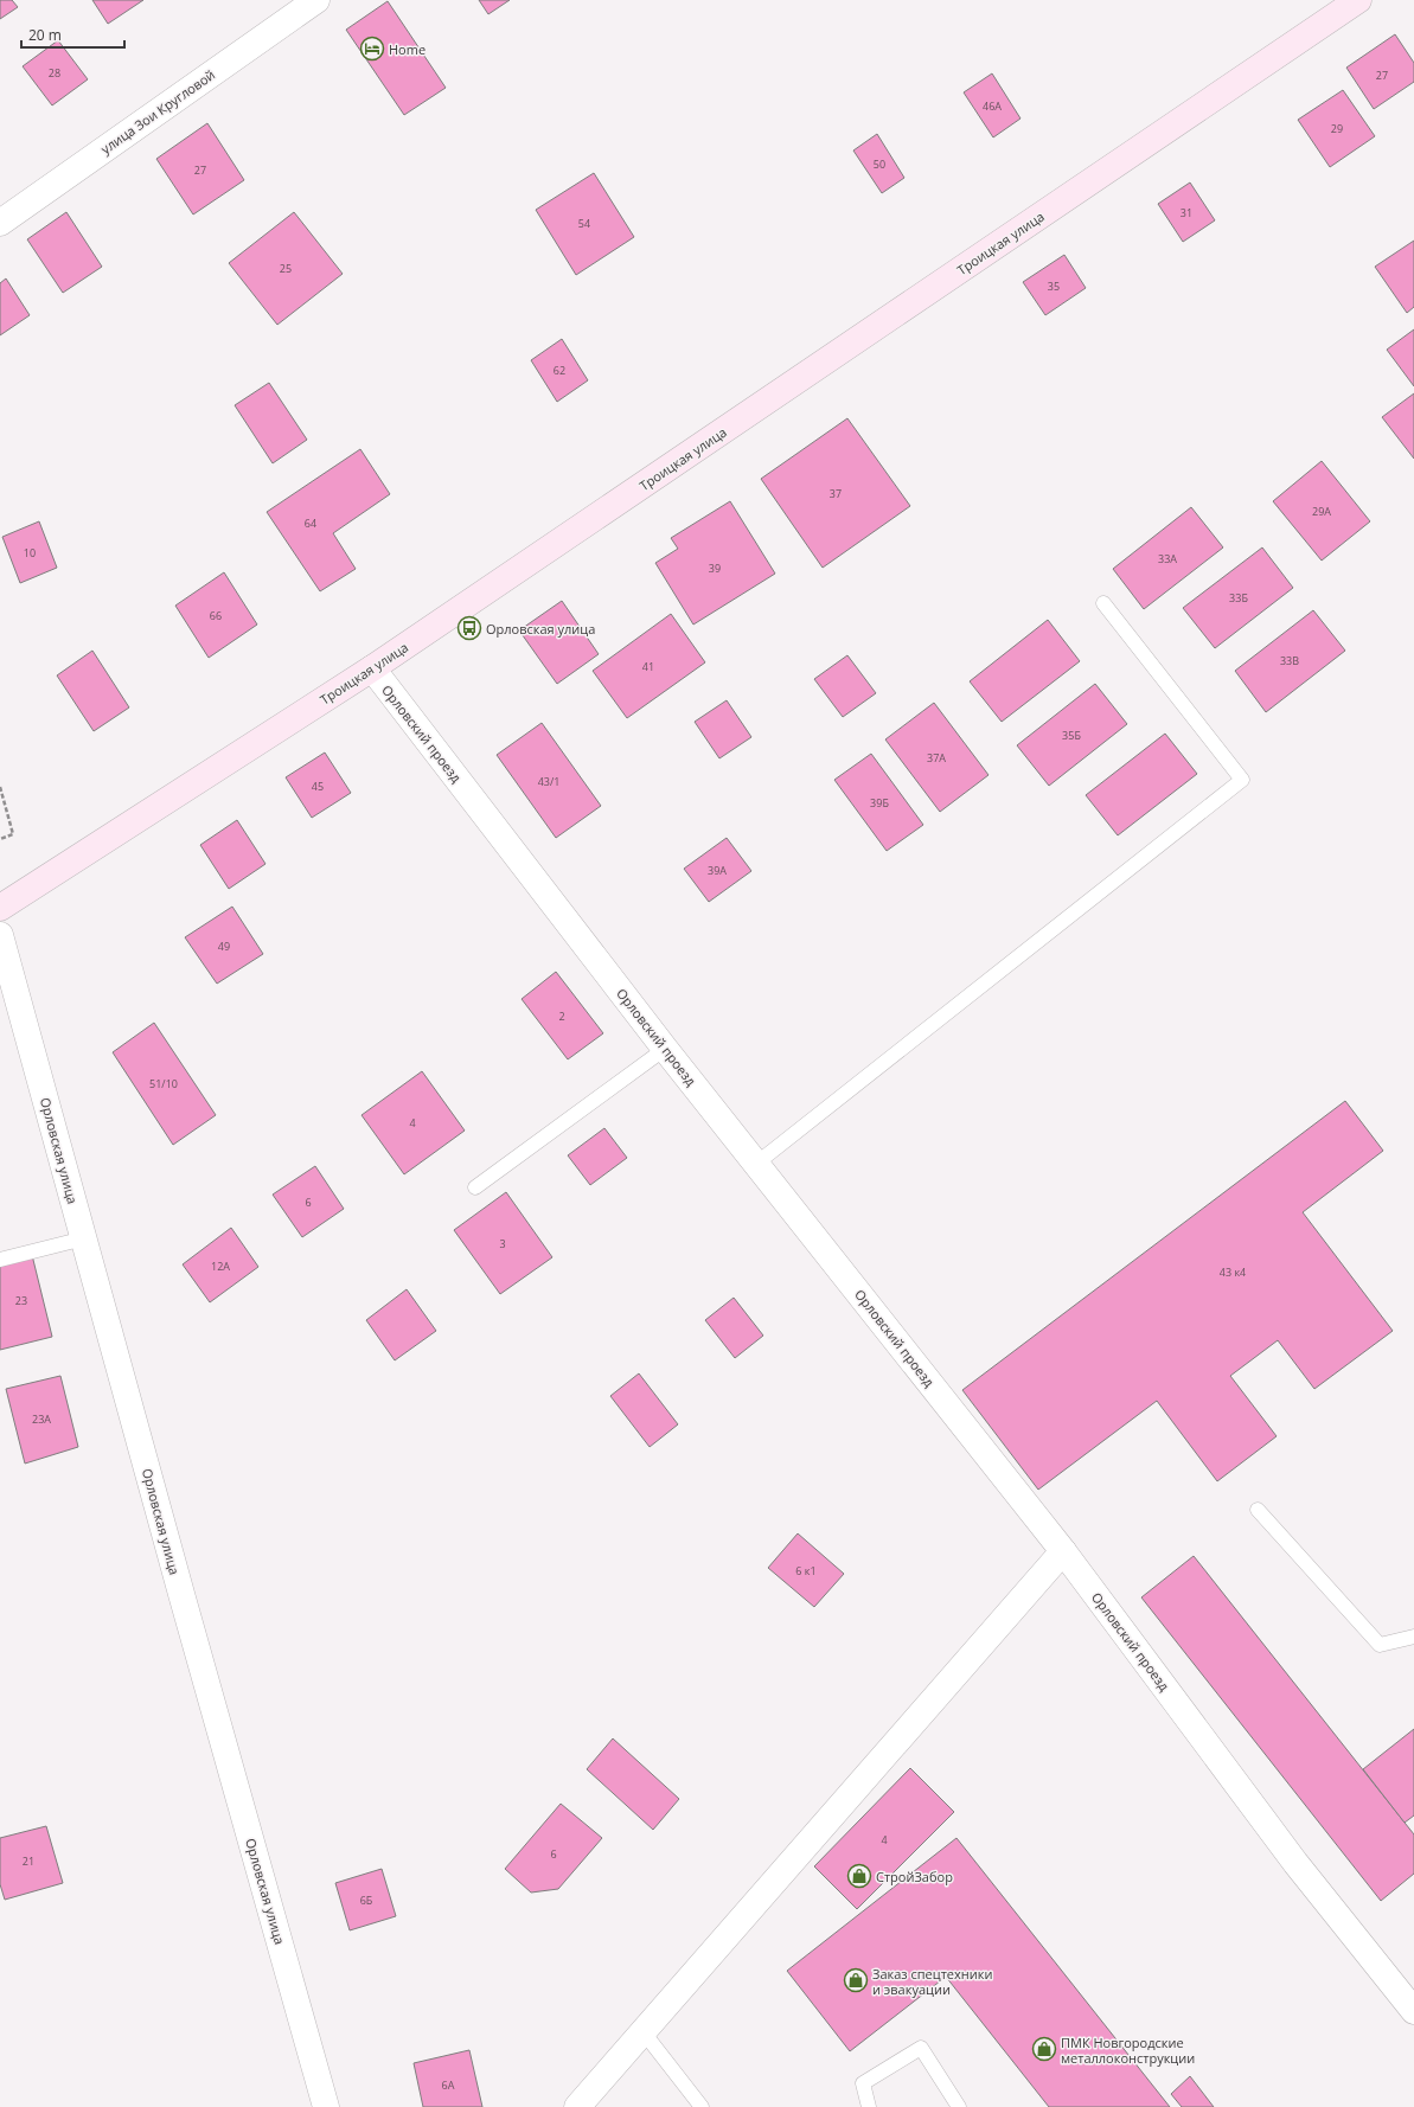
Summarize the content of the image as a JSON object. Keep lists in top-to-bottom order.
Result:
{
  "streets": {
    "main road": ["Троицкая улица"],
    "street": ["улица Зои Кругловой", "Орловский проезд", "Орловская улица"]
  },
  "crossings": [
    ["Троицкая улица", "Орловский проезд"]
  ],
  "places": {
    "hotel": ["Home"],
    "bus stop": ["Орловская улица"],
    "shop": ["СтройЗабор", "Заказ спецтехники и эвакуации", "ПМК Новгородские металлоконструкции"]
  },
  "house_numbers": [
    "28",
    "27",
    "46А",
    "29",
    "50",
    "27",
    "31",
    "54",
    "25",
    "35",
    "62",
    "37",
    "29А",
    "64",
    "10",
    "33А",
    "39",
    "33Б",
    "66",
    "33В",
    "41",
    "35Б",
    "37А",
    "43/1",
    "45",
    "39Б",
    "39А",
    "49",
    "2",
    "51/10",
    "4",
    "6",
    "3",
    "12А",
    "43 к4",
    "23",
    "23А",
    "6 к1",
    "4",
    "6",
    "21",
    "6Б",
    "6А"
  ],
  "scale_bar": "20 m"
}
